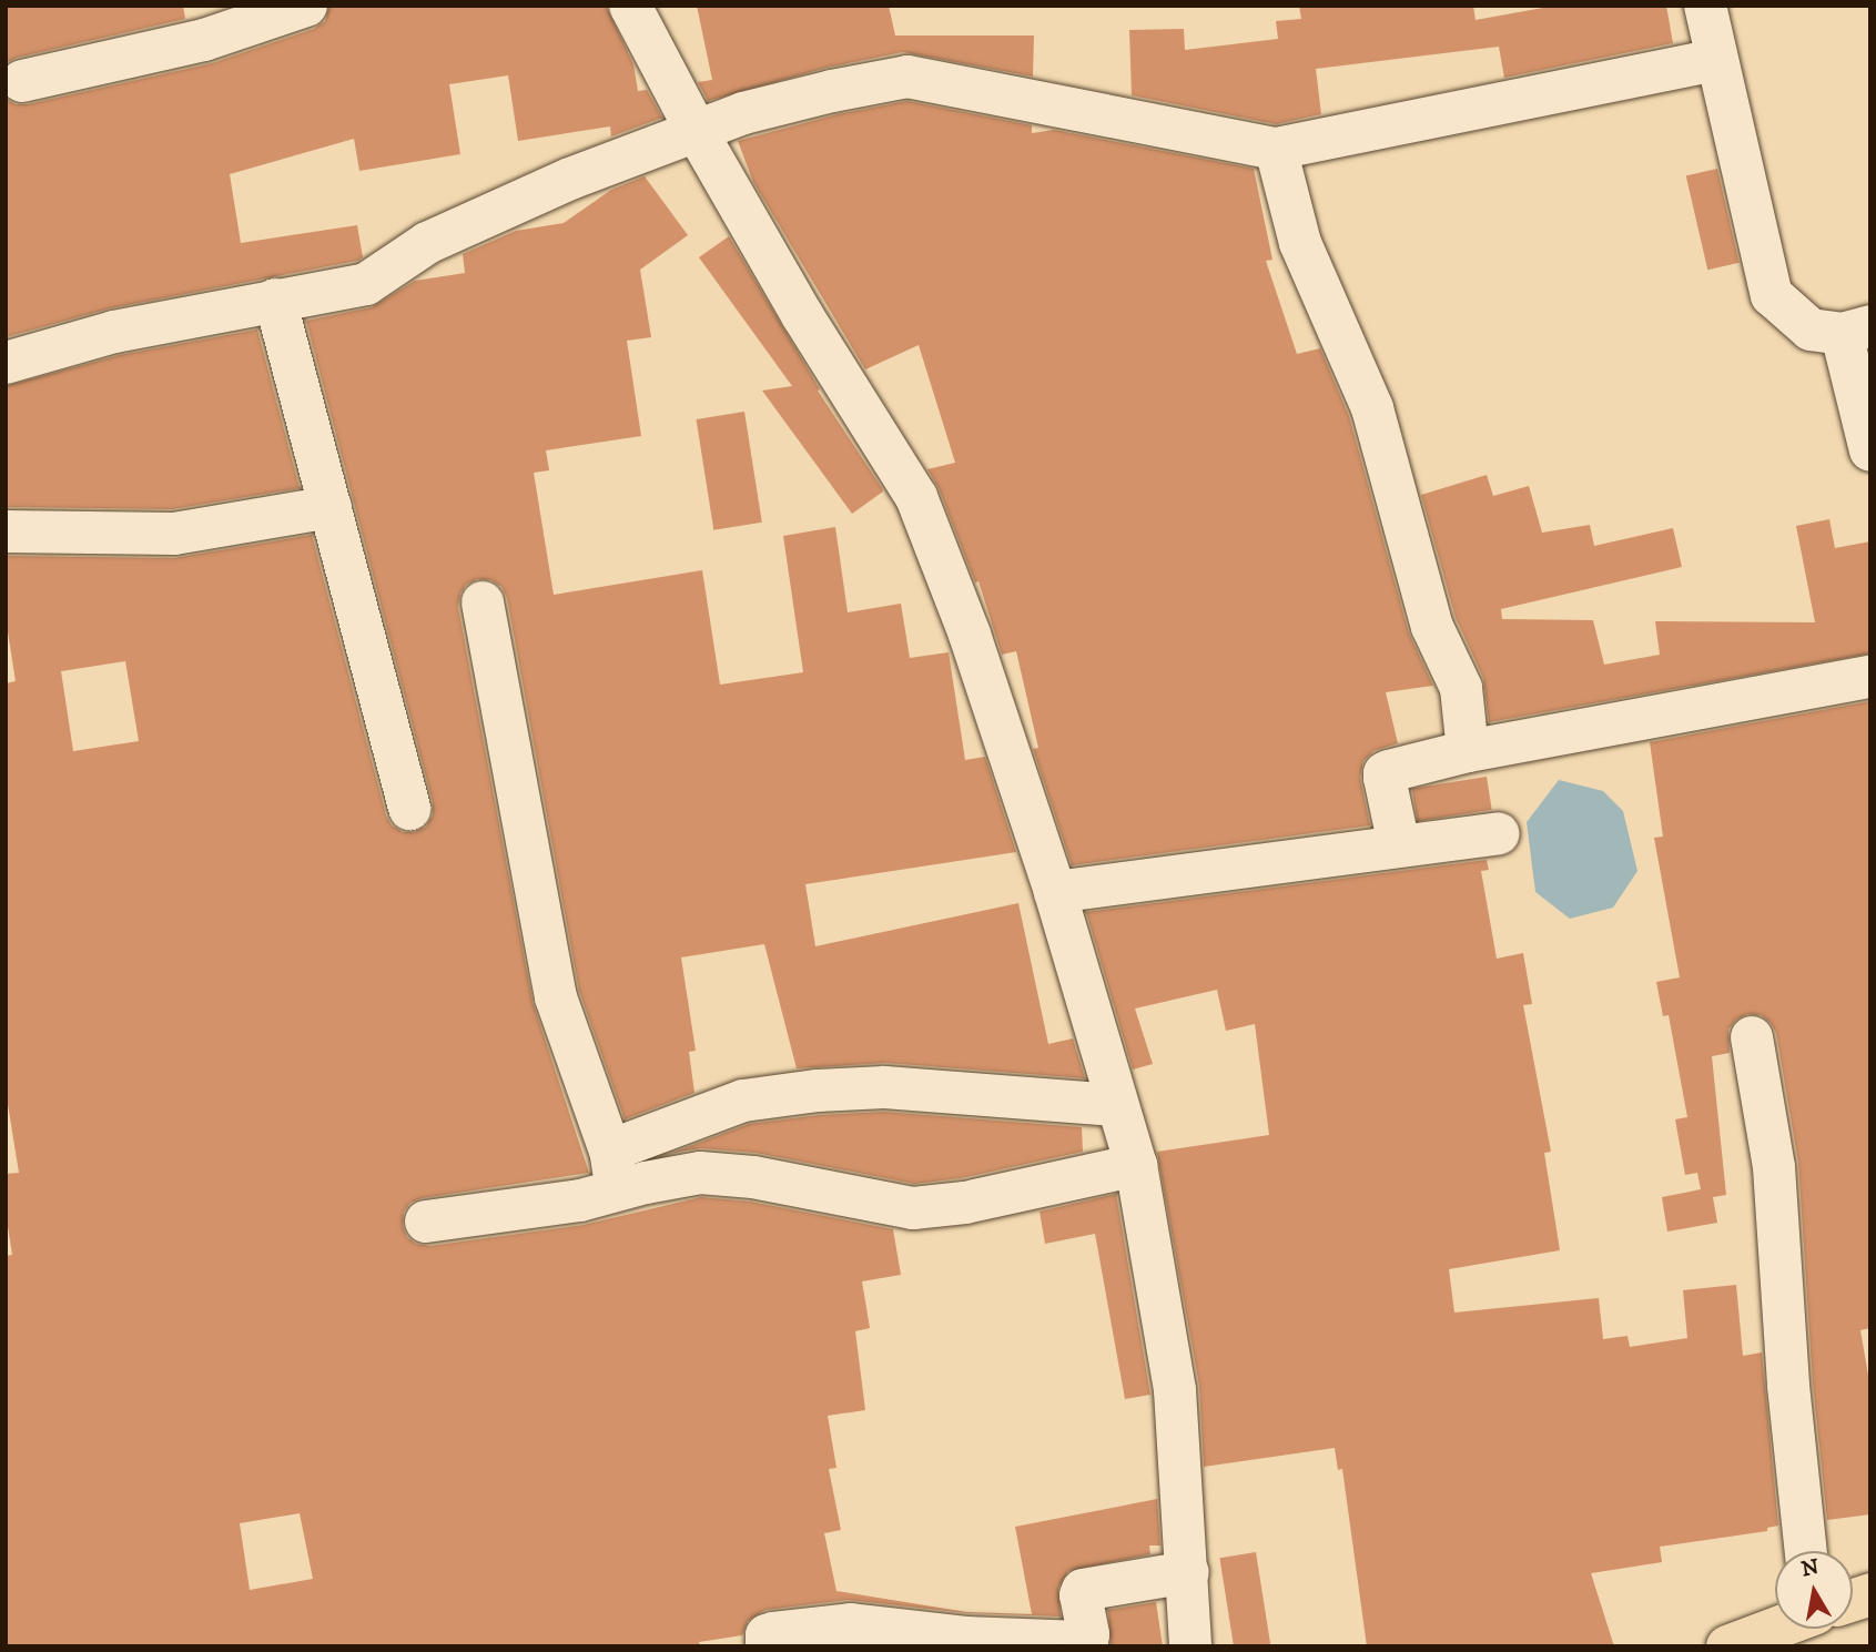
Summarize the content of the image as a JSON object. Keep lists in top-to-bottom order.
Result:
{
  "north": "top"
}
